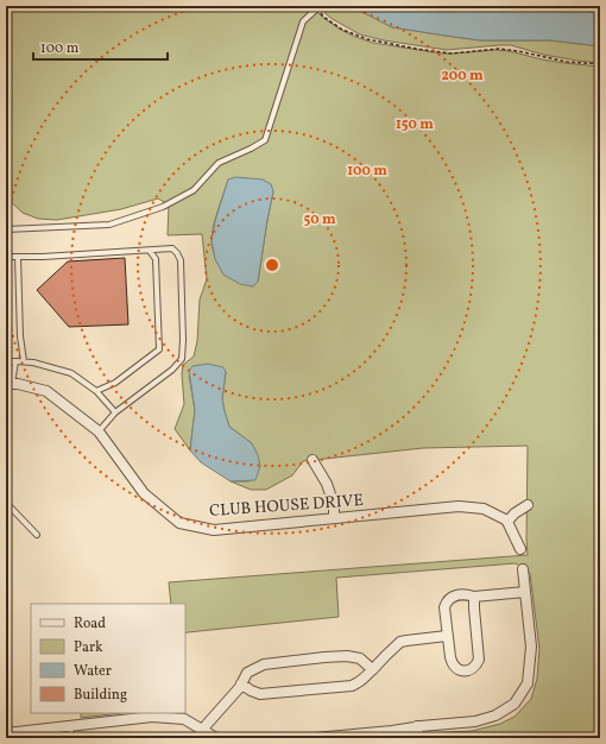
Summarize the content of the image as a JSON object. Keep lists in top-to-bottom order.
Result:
{
  "streets": {
    "street": ["CLUB HOUSE DRIVE"]
  },
  "legend": [
    "Road",
    "Park",
    "Water",
    "Building"
  ],
  "scale_bar": "100 m",
  "rings": [
    "200 m",
    "150 m",
    "100 m",
    "50 m"
  ]
}
